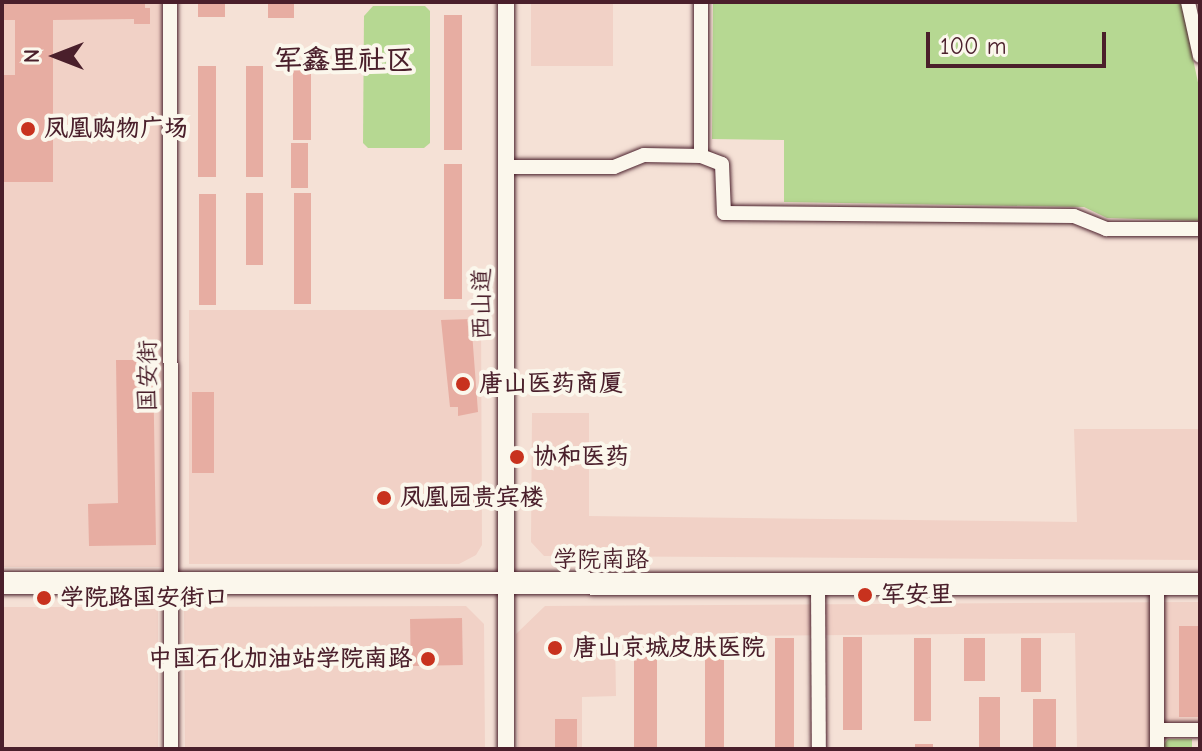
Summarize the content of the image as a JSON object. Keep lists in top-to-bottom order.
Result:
{
  "streets": {
    "main road": ["学院南路"],
    "street": ["西山道", "国安街"]
  },
  "crossings": [
    ["西山道", "学院南路"],
    ["国安街", "学院南路"]
  ],
  "districts": ["军鑫里社区"],
  "places": [
    "凤凰购物广场",
    "唐山医药商厦",
    "协和医药",
    "凤凰园贵宾楼",
    "军安里",
    "学院路国安街口",
    "唐山京城皮肤医院",
    "中国石化加油站学院南路"
  ],
  "scale_bar": "100 m",
  "north": "left"
}
